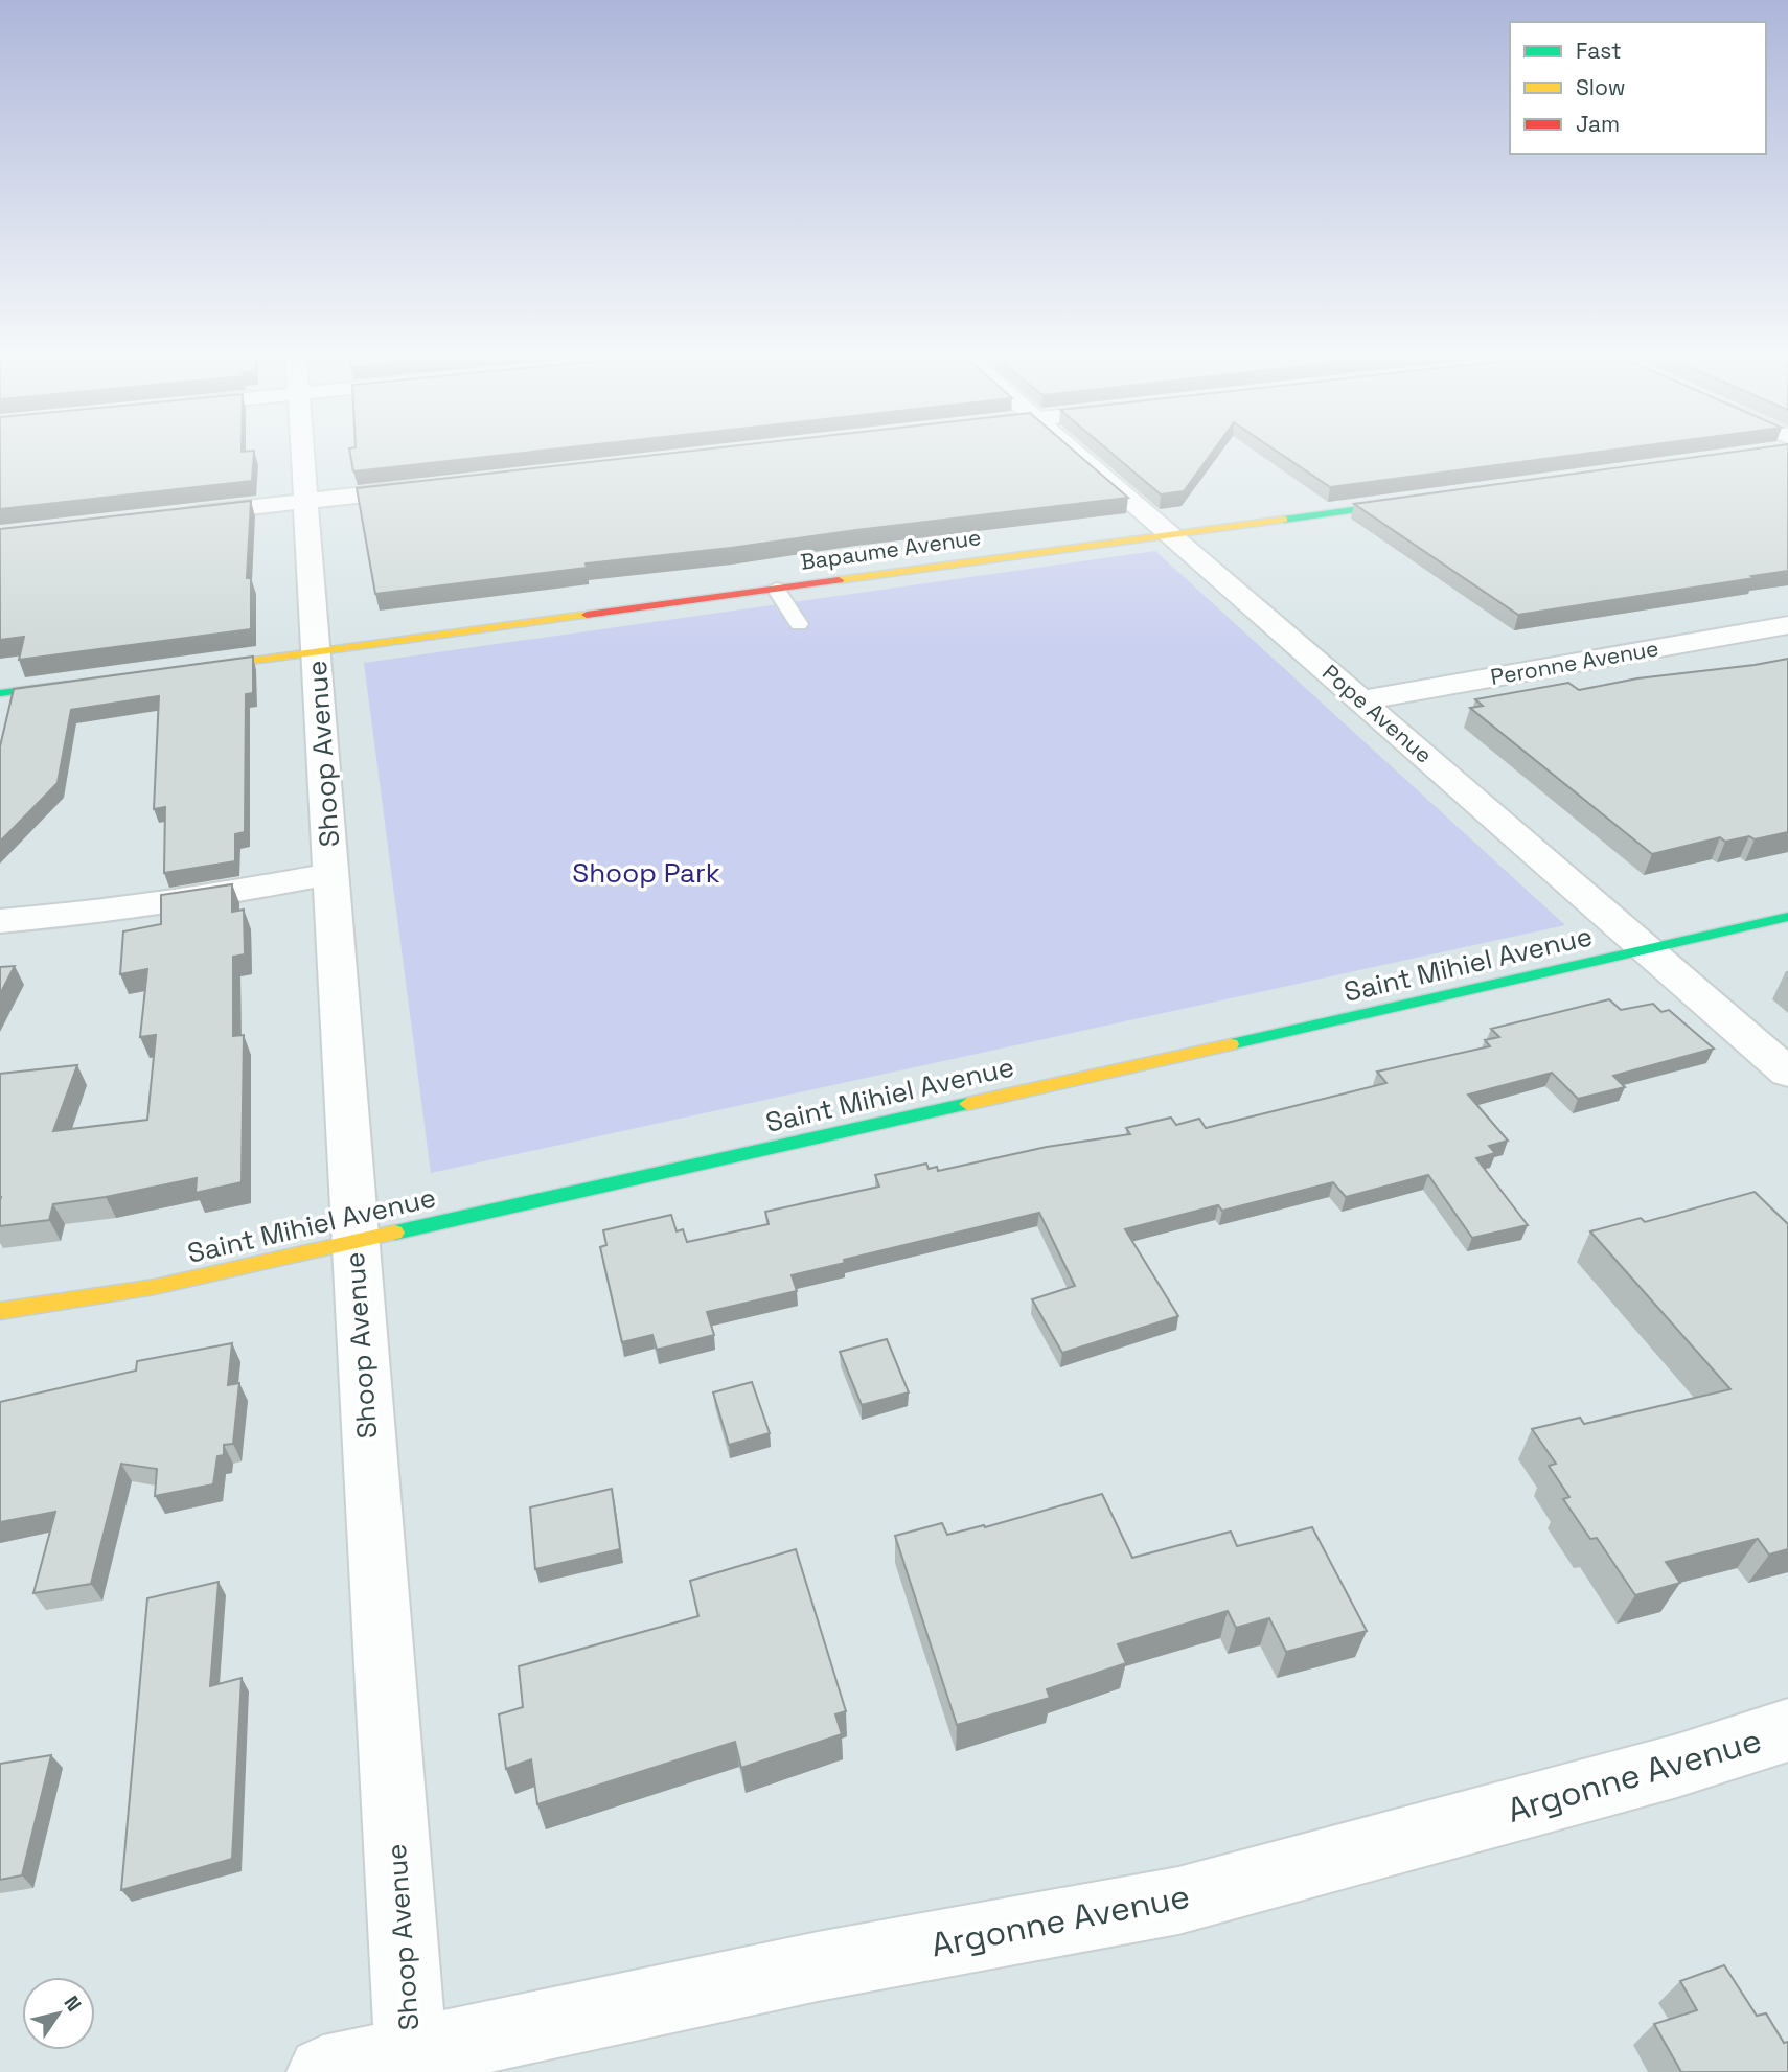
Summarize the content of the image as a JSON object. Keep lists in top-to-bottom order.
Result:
{
  "streets": {
    "street": [
      "Bapaume Avenue",
      "Peronne Avenue",
      "Pope Avenue",
      "Shoop Avenue",
      "Saint Mihiel Avenue",
      "Argonne Avenue"
    ]
  },
  "crossings": [
    ["Bapaume Avenue", "Pope Avenue"],
    ["Bapaume Avenue", "Shoop Avenue"],
    ["Peronne Avenue", "Pope Avenue"],
    ["Pope Avenue", "Saint Mihiel Avenue"],
    ["Shoop Avenue", "Saint Mihiel Avenue"],
    ["Shoop Avenue", "Argonne Avenue"]
  ],
  "parks": ["Shoop Park"],
  "legend": ["Fast", "Slow", "Jam"],
  "north": "top right"
}
